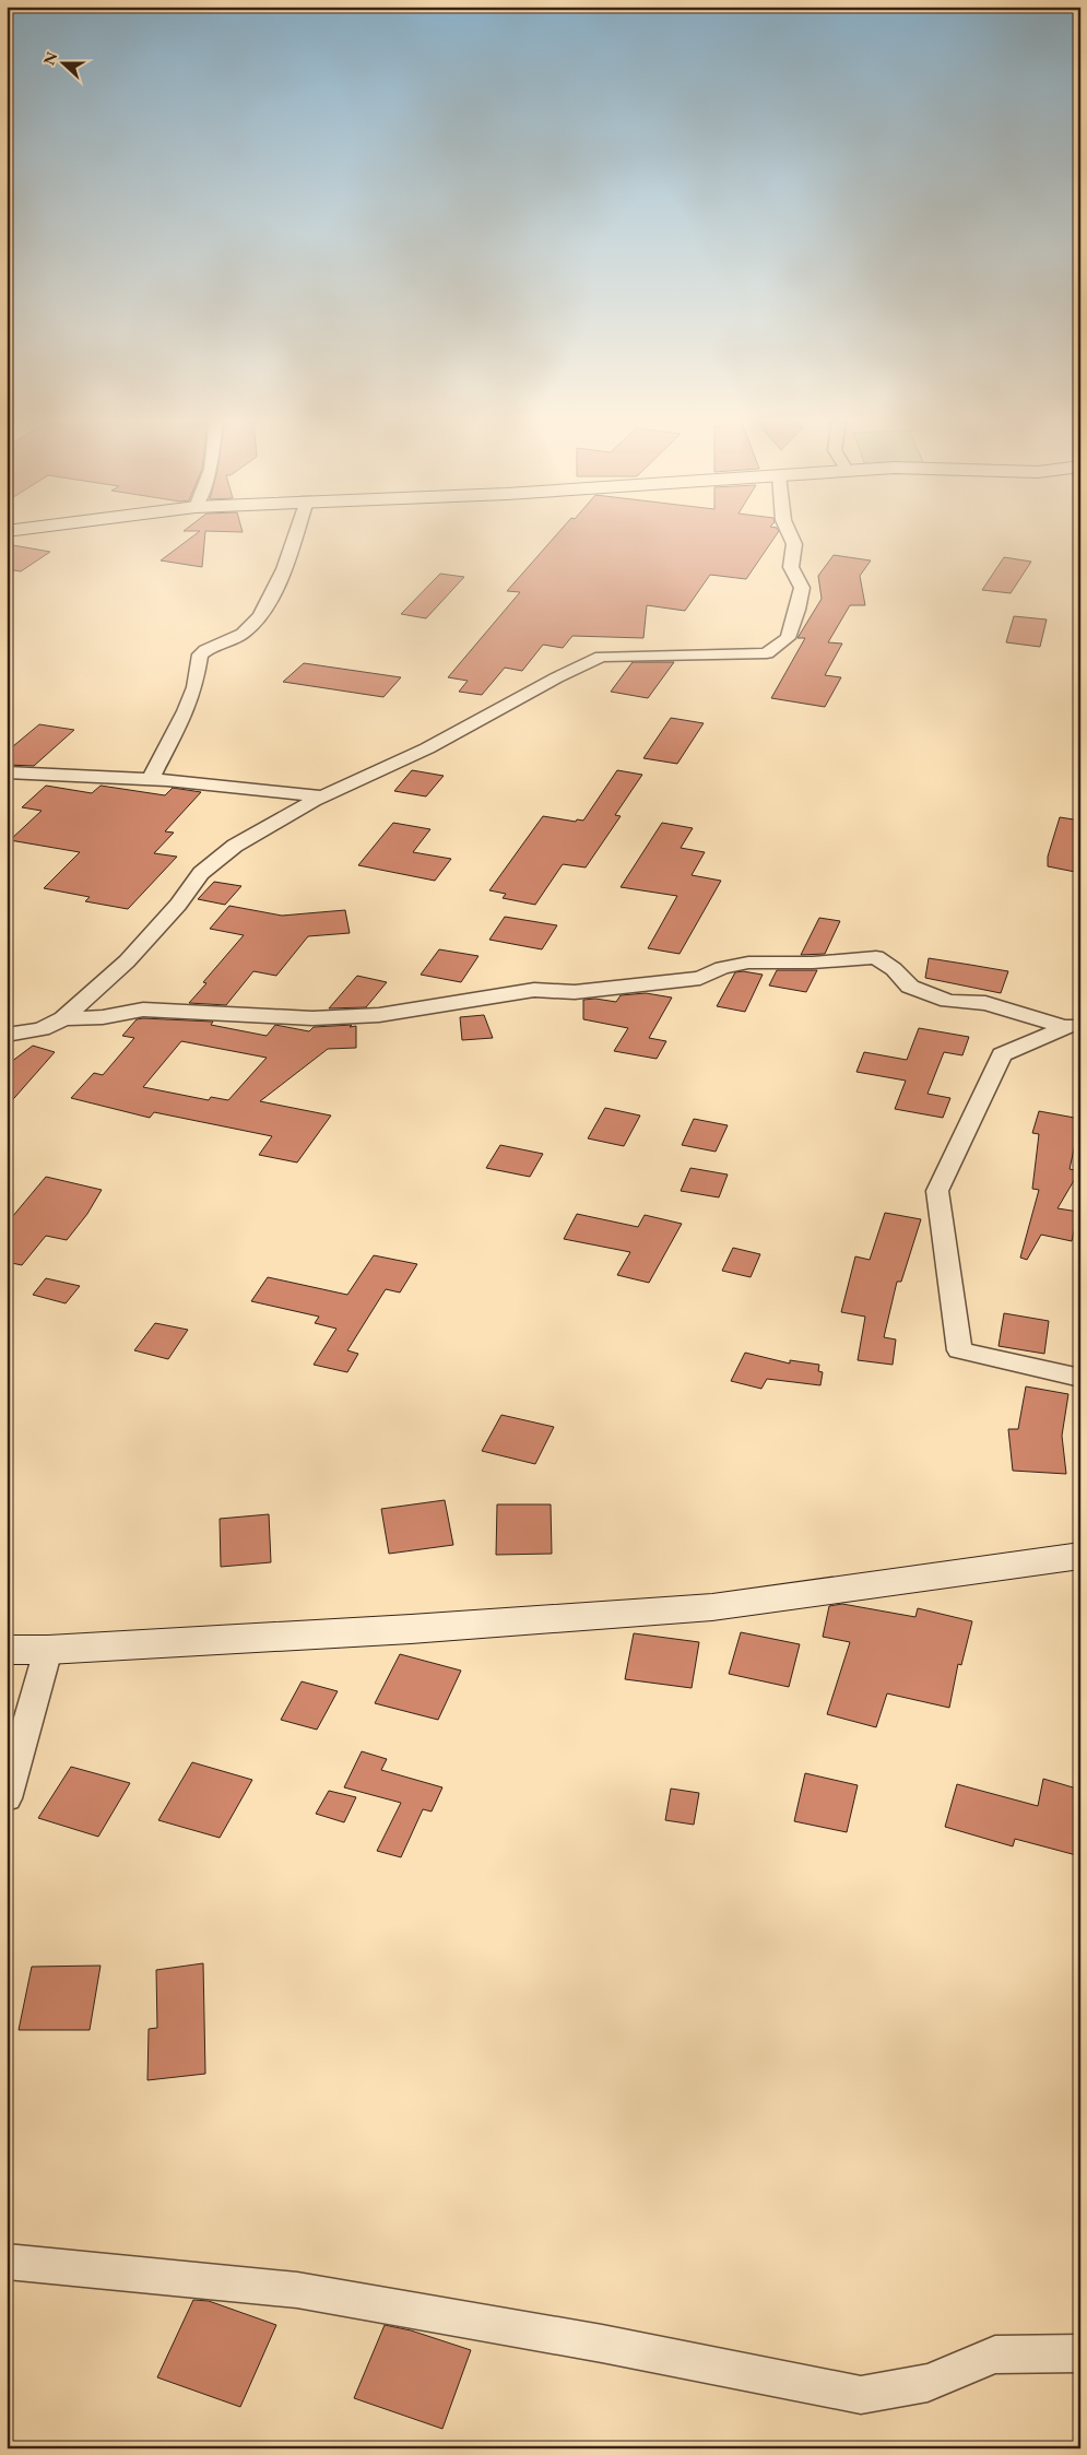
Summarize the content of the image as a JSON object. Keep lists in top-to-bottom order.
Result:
{
  "north": "left"
}
